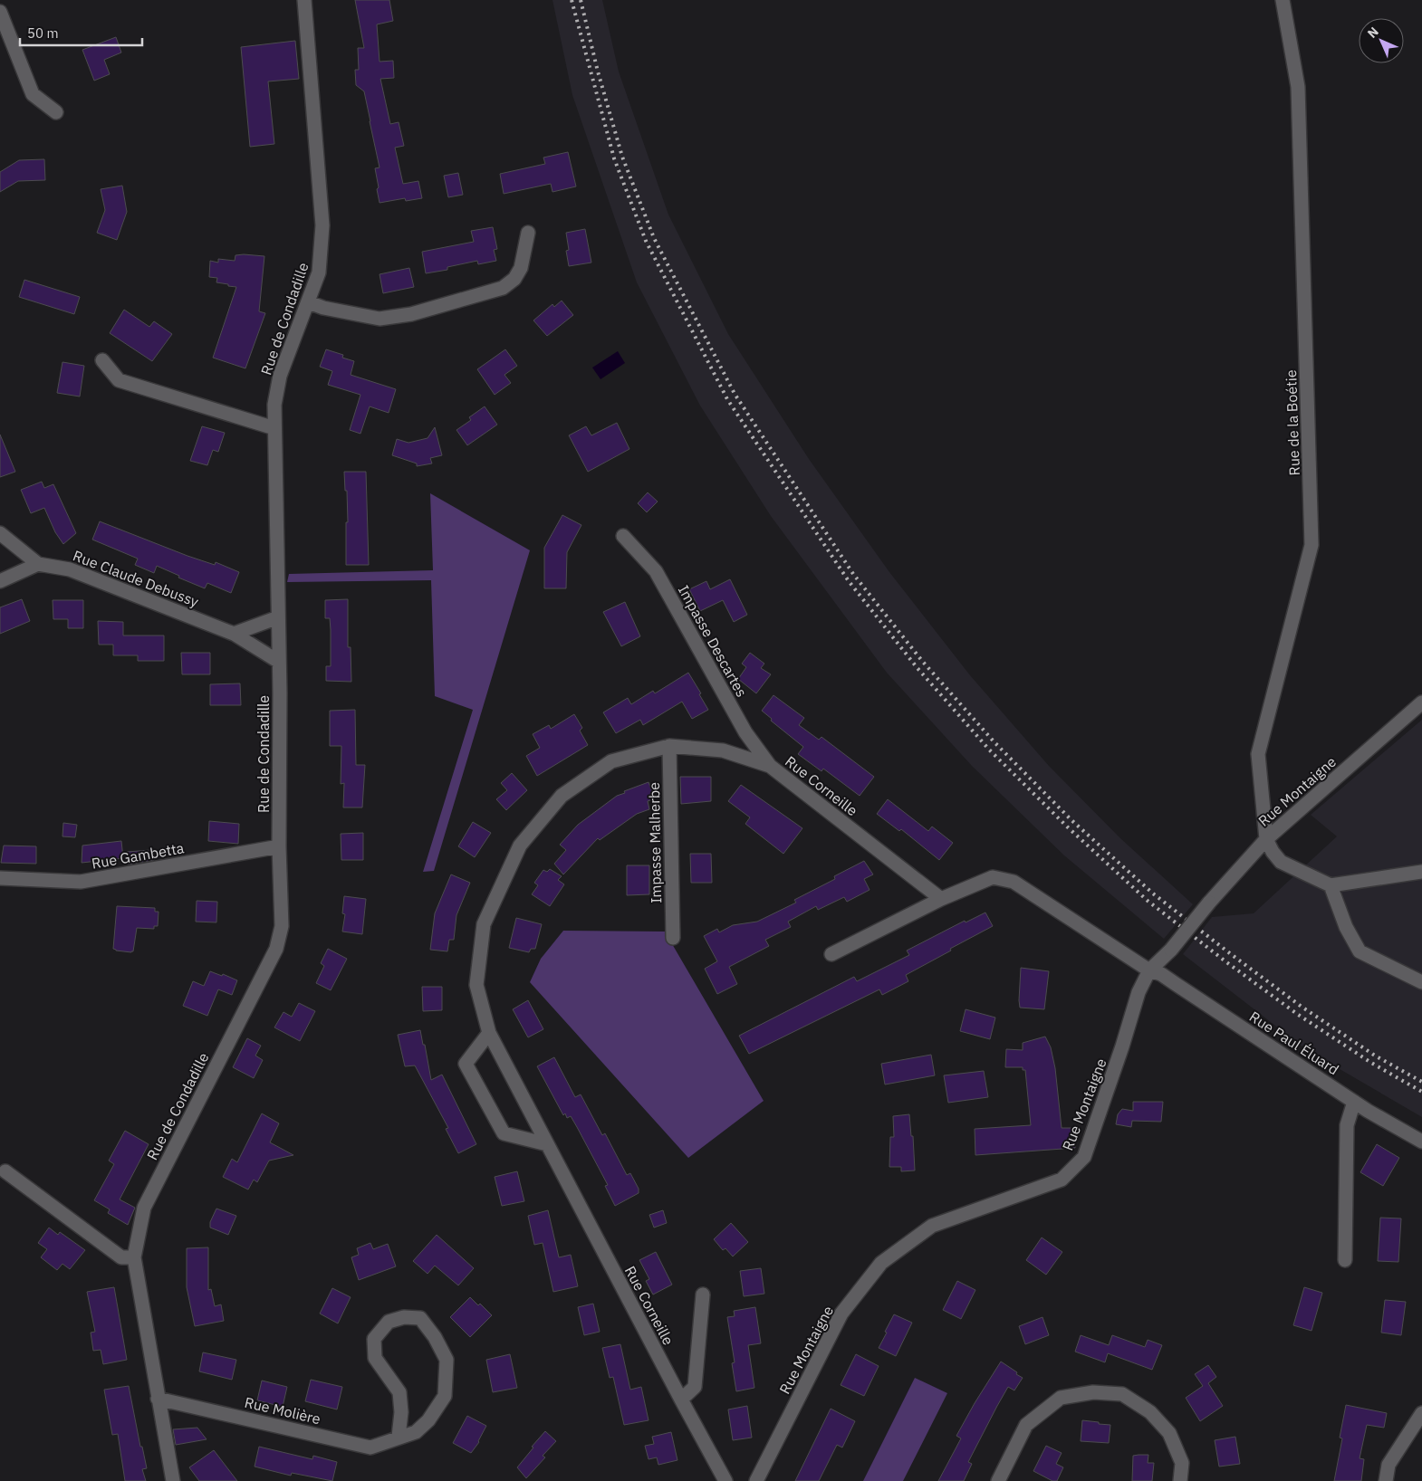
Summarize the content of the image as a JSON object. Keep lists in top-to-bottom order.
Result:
{
  "streets": {
    "street": [
      "Rue de Condadille",
      "Rue de la Boétie",
      "Rue Claude Debussy",
      "Impasse Descartes",
      "Rue Corneille",
      "Rue Montaigne",
      "Impasse Malherbe",
      "Rue Gambetta",
      "Rue Paul Éluard",
      "Rue Molière"
    ]
  },
  "crossings": [
    ["Rue de Condadille", "Rue Claude Debussy"],
    ["Rue de Condadille", "Rue Gambetta"],
    ["Rue de Condadille", "Rue Molière"],
    ["Rue de la Boétie", "Rue Montaigne"],
    ["Impasse Descartes", "Rue Corneille"],
    ["Rue Corneille", "Impasse Malherbe"],
    ["Rue Montaigne", "Rue Paul Éluard"]
  ],
  "scale_bar": "50 m",
  "north": "top left"
}
